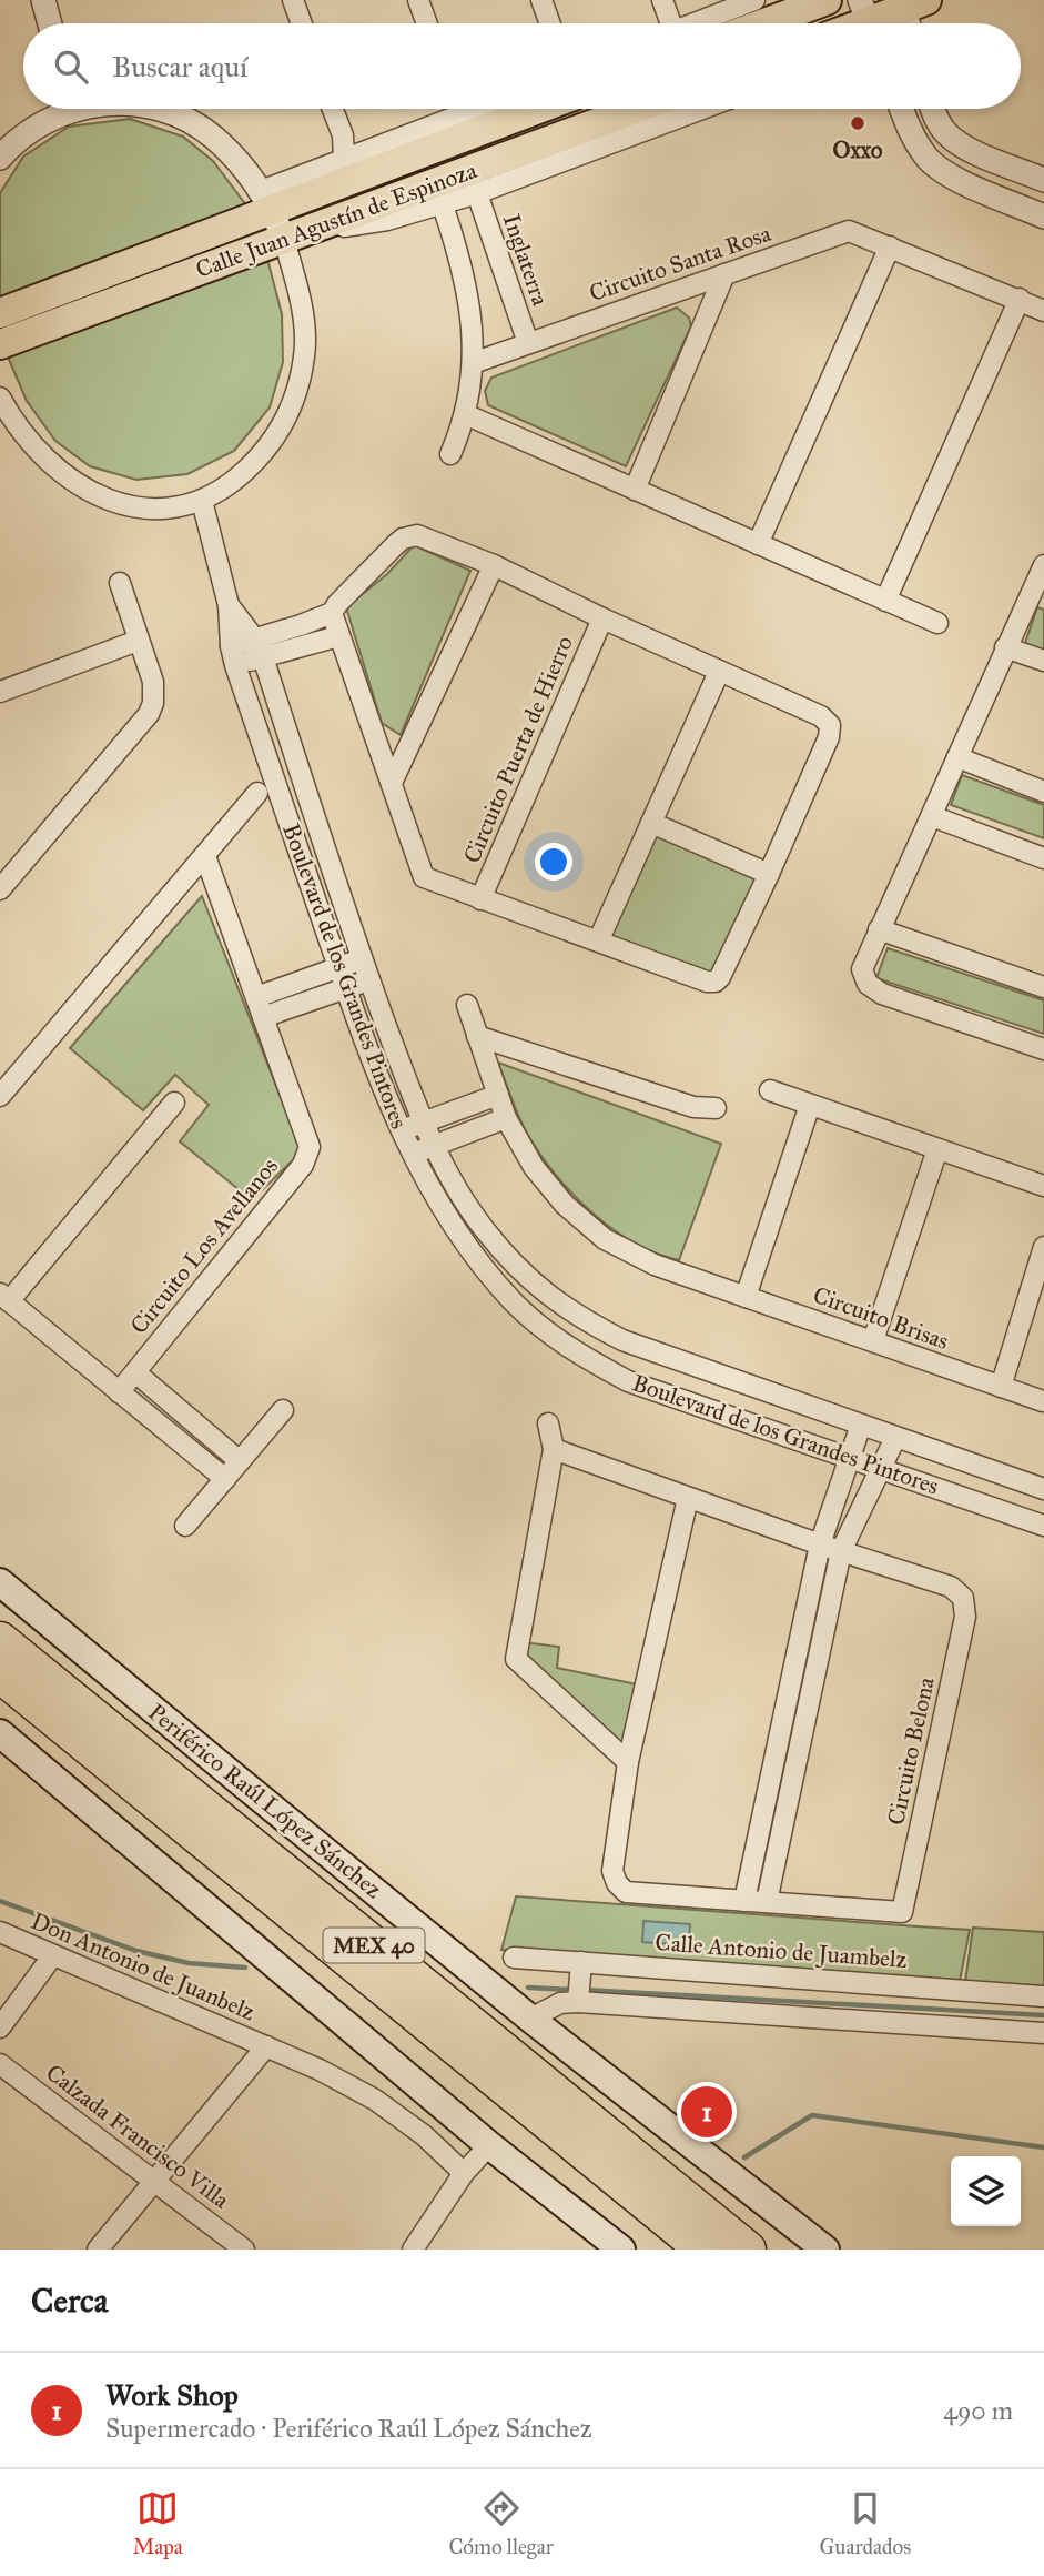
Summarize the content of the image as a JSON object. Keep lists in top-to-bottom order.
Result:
{
  "streets": {
    "highway": ["Periférico Raúl López Sánchez", "MEX 40"],
    "main road": ["Calle Juan Agustín de Espinoza"],
    "street": [
      "Inglaterra",
      "Circuito Santa Rosa",
      "Circuito Puerta de Hierro",
      "Boulevard de los Grandes Pintores",
      "Circuito Los Avellanos",
      "Circuito Brisas",
      "Circuito Belona",
      "Calle Antonio de Juambelz",
      "Don Antonio de Juanbelz",
      "Calzada Francisco Villa"
    ]
  },
  "crossings": [
    ["Inglaterra", "Circuito Santa Rosa"],
    ["Circuito Puerta de Hierro", "Boulevard de los Grandes Pintores"]
  ],
  "places": ["Oxxo"],
  "page": {
    "search": "Buscar aquí",
    "pins": "1",
    "heading": "Cerca",
    "list": [
      {
        "mark": "1",
        "name": "Work Shop",
        "note": "Supermercado · Periférico Raúl López Sánchez",
        "value": "490 m"
      }
    ],
    "nav": ["Mapa", "Cómo llegar", "Guardados"]
  }
}
